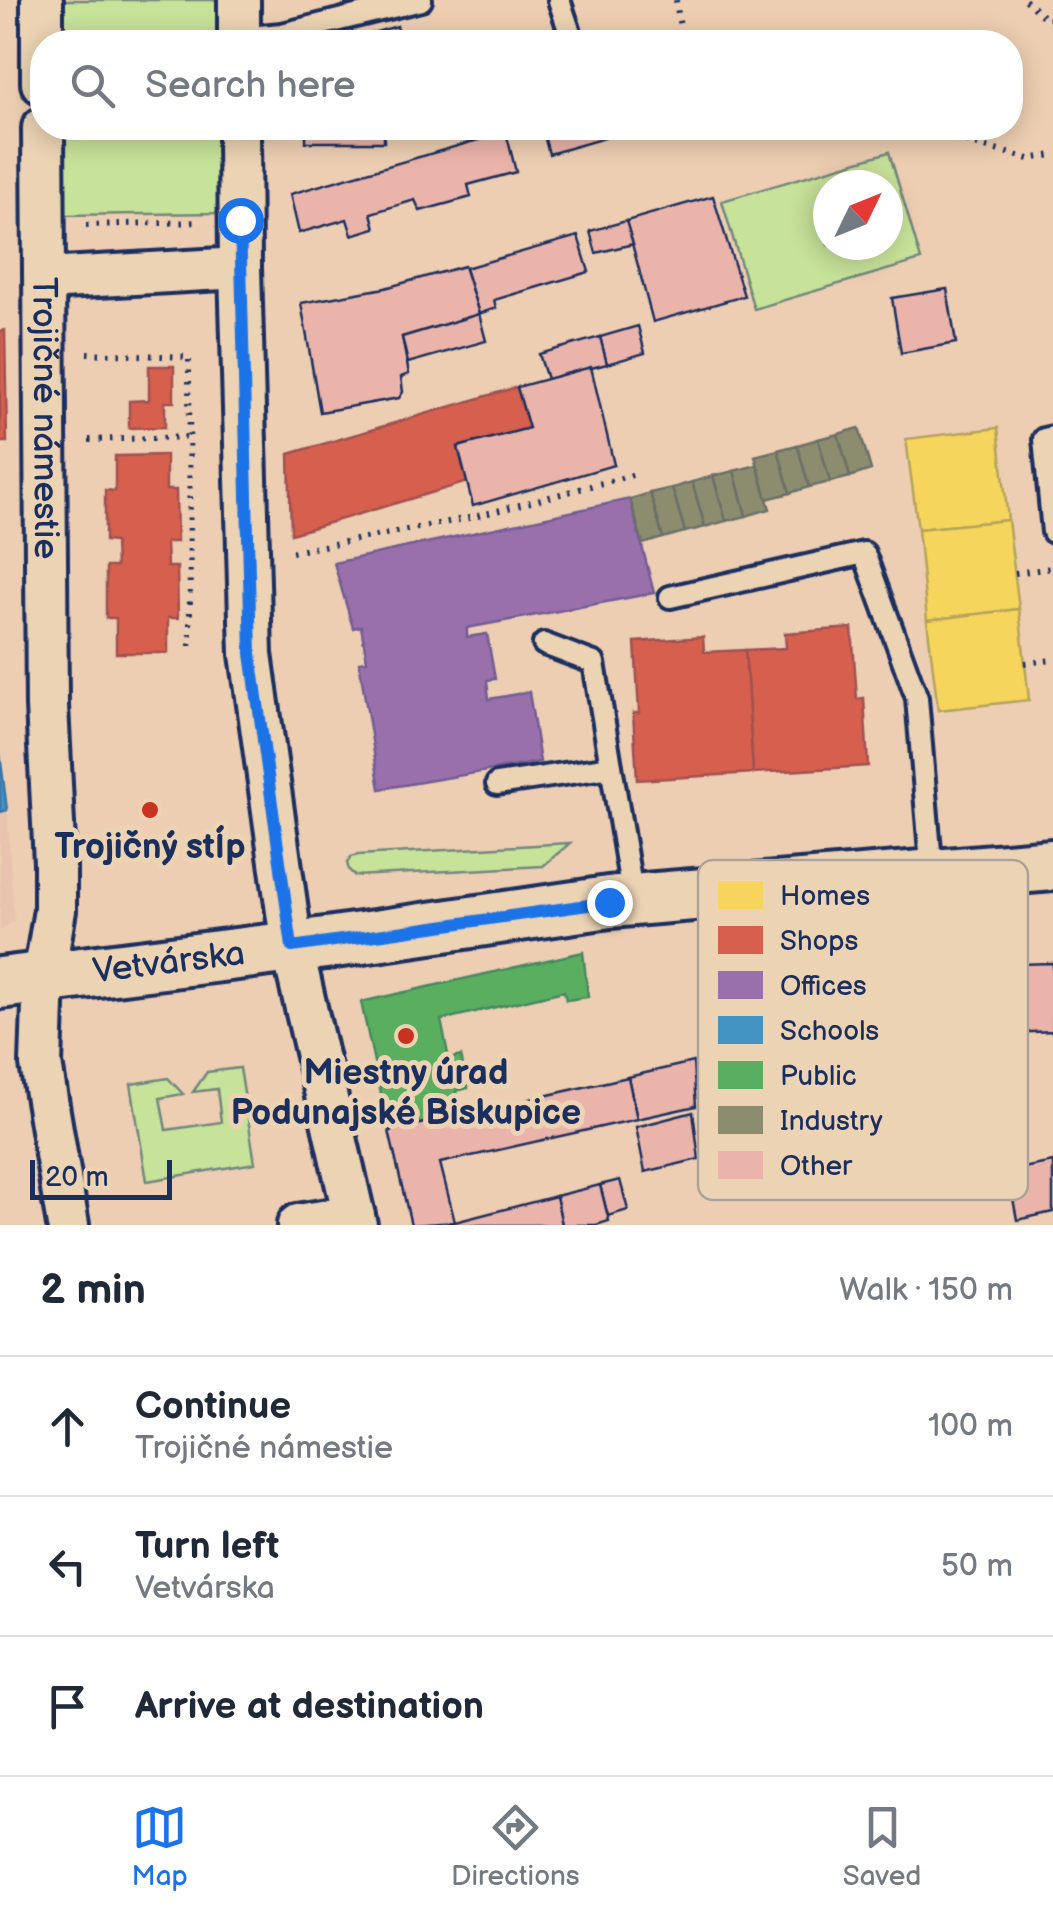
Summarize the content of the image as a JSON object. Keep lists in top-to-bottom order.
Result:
{
  "streets": {
    "street": ["Trojičné námestie", "Vetvárska"]
  },
  "crossings": [
    ["Trojičné námestie", "Vetvárska"]
  ],
  "places": ["Trojičný stĺp", "Miestny úrad Podunajské Biskupice"],
  "legend": [
    "Homes",
    "Shops",
    "Offices",
    "Schools",
    "Public",
    "Industry",
    "Other"
  ],
  "scale_bar": "20 m",
  "north": "top right",
  "page": {
    "search": "Search here",
    "scale": "20 m",
    "heading": ["2 min", "Walk · 150 m"],
    "list": [
      ["Continue", "Trojičné námestie", "100 m"],
      ["Turn left", "Vetvárska", "50 m"],
      "Arrive at destination"
    ],
    "nav": ["Map", "Directions", "Saved"]
  }
}
